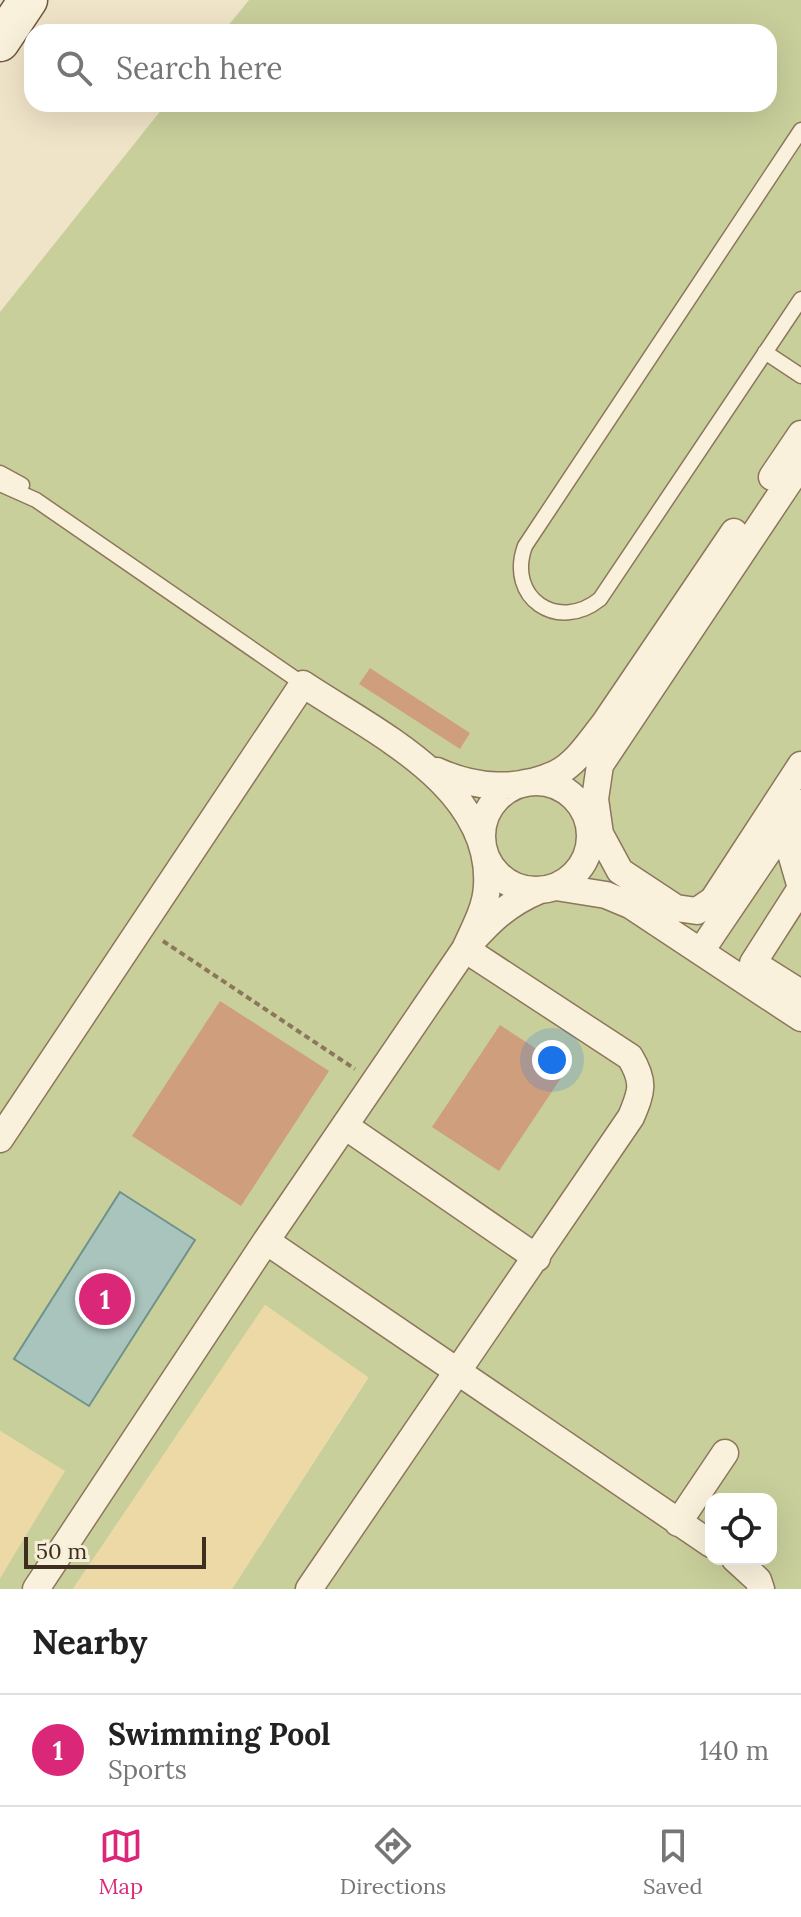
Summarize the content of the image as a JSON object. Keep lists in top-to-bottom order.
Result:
{
  "scale_bar": "50 m",
  "page": {
    "search": "Search here",
    "pins": "1",
    "scale": "50 m",
    "heading": "Nearby",
    "list": [
      {
        "mark": "1",
        "name": "Swimming Pool",
        "note": "Sports",
        "value": "140 m"
      }
    ],
    "nav": ["Map", "Directions", "Saved"]
  }
}
